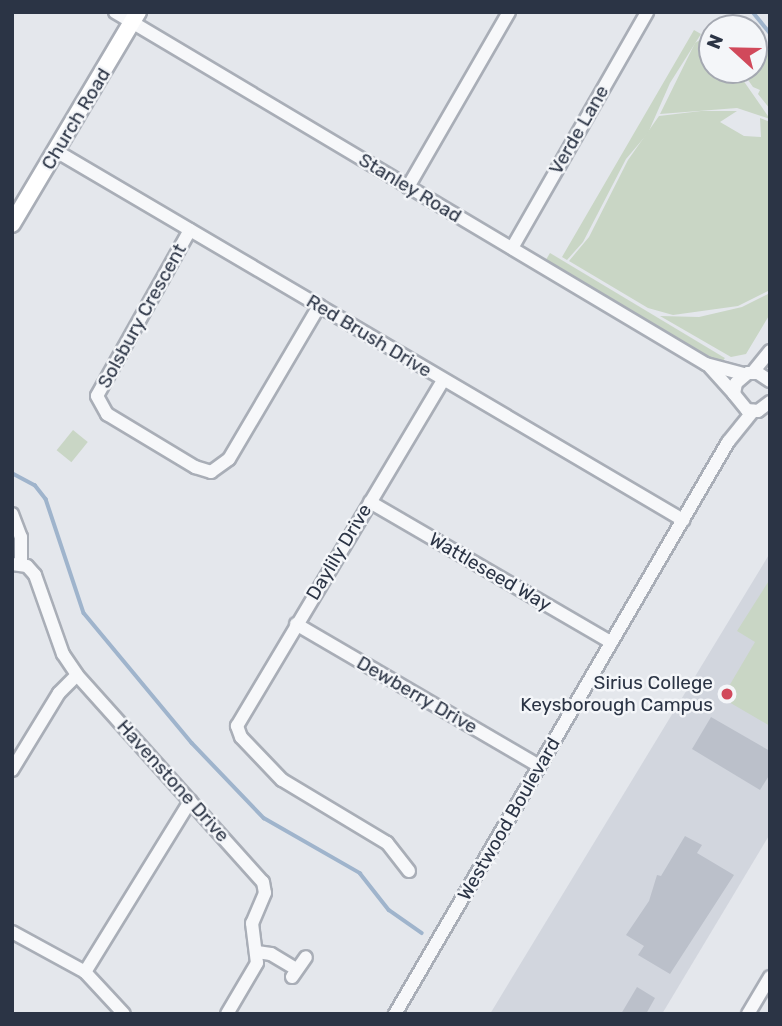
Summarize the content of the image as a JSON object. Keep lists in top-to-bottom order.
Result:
{
  "streets": {
    "main road": ["Church Road"],
    "street": [
      "Verde Lane",
      "Stanley Road",
      "Solsbury Crescent",
      "Red Brush Drive",
      "Daylily Drive",
      "Wattleseed Way",
      "Dewberry Drive",
      "Havenstone Drive",
      "Westwood Boulevard"
    ]
  },
  "crossings": [
    ["Church Road", "Stanley Road"],
    ["Church Road", "Red Brush Drive"],
    ["Verde Lane", "Stanley Road"],
    ["Stanley Road", "Westwood Boulevard"],
    ["Solsbury Crescent", "Red Brush Drive"],
    ["Red Brush Drive", "Daylily Drive"],
    ["Red Brush Drive", "Westwood Boulevard"],
    ["Daylily Drive", "Wattleseed Way"],
    ["Daylily Drive", "Dewberry Drive"],
    ["Wattleseed Way", "Westwood Boulevard"],
    ["Dewberry Drive", "Westwood Boulevard"]
  ],
  "places": ["Sirius College Keysborough Campus"],
  "north": "left"
}
